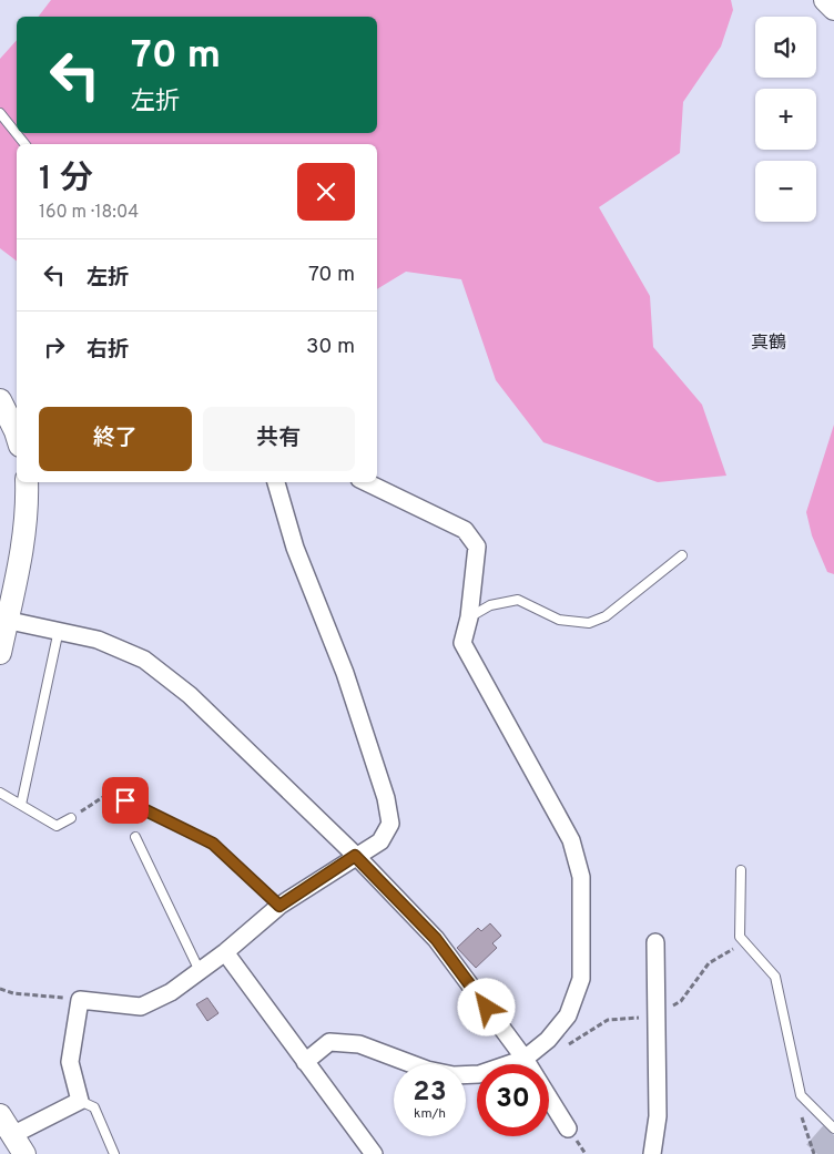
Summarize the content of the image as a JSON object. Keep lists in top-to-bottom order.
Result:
{
  "districts": ["真鶴"],
  "page": {
    "map_buttons": ["+", "−"],
    "turn": ["70 m", "左折"],
    "heading": ["1 分", "160 m · 18:04"],
    "list": [
      {
        "name": "左折",
        "value": "70 m"
      },
      {
        "name": "右折",
        "value": "30 m"
      }
    ],
    "buttons": ["終了", "共有"],
    "speed": "23 km/h",
    "limit": "30"
  }
}
